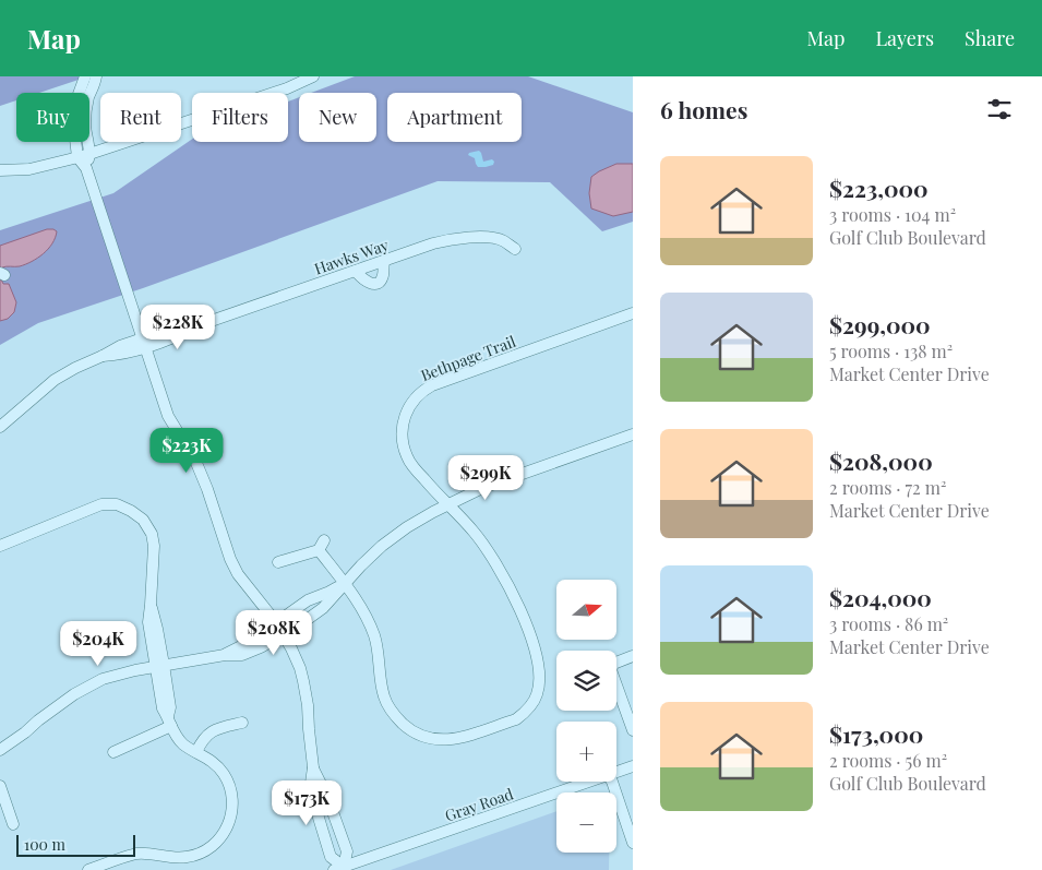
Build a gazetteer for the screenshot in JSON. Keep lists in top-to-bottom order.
{
  "streets": {
    "street": ["Hawks Way", "Bethpage Trail", "Gray Road"]
  },
  "scale_bar": "100 m",
  "north": "right",
  "page": {
    "header": "Map",
    "nav": ["Map", "Layers", "Share"],
    "heading": "6 homes",
    "chip": [
      "Buy",
      "Rent",
      "Filters",
      "New",
      "Apartment"
    ],
    "list": [
      {
        "name": "$223,000",
        "note": "3 rooms · 104 m² · Golf Club Boulevard"
      },
      {
        "name": "$299,000",
        "note": "5 rooms · 138 m² · Market Center Drive"
      },
      {
        "name": "$208,000",
        "note": "2 rooms · 72 m² · Market Center Drive"
      },
      {
        "name": "$204,000",
        "note": "3 rooms · 86 m² · Market Center Drive"
      },
      {
        "name": "$173,000",
        "note": "2 rooms · 56 m² · Golf Club Boulevard"
      }
    ],
    "price": [
      "$228K",
      "$223K",
      "$299K",
      "$208K",
      "$204K",
      "$173K"
    ],
    "map_buttons": ["+", "−"],
    "scale": "100 m"
  }
}
